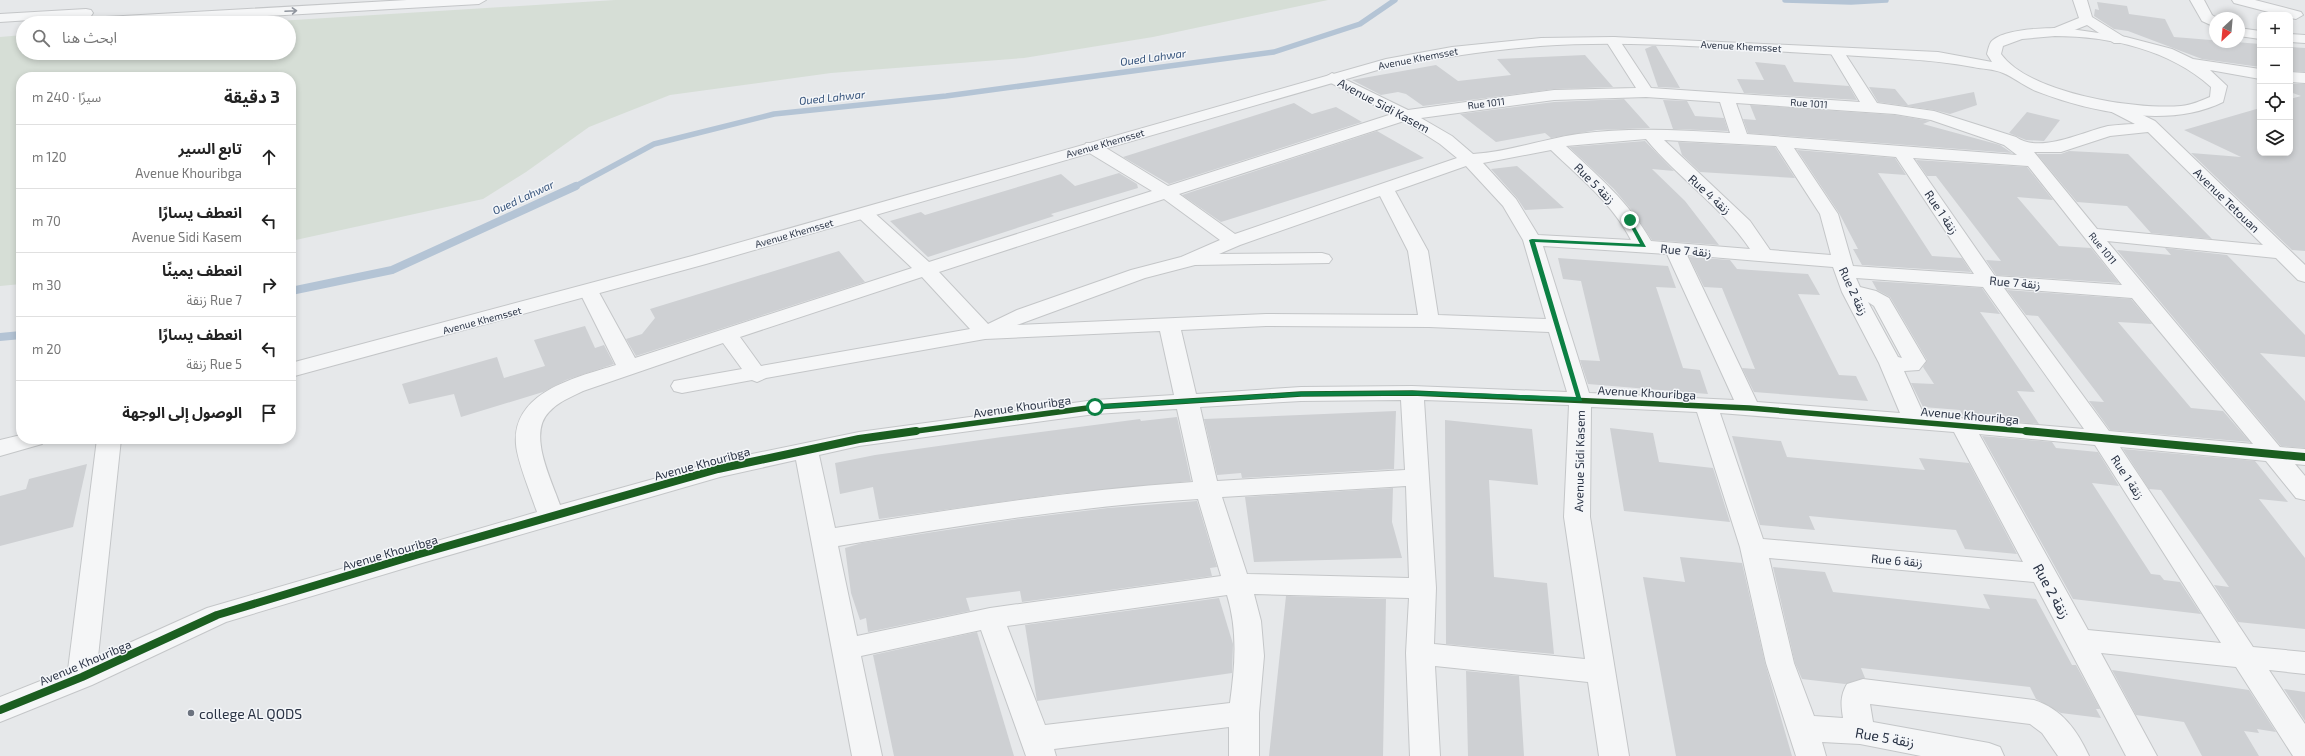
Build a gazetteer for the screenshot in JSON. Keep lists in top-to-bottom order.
{
  "streets": {
    "street": [
      "Avenue Khemsset",
      "Rue 1011",
      "Avenue Sidi Kasem",
      "Rue 5 زنقة",
      "Rue 4 زنقة",
      "Avenue Tetouan",
      "Rue 1 زنقة",
      "Rue 7 زنقة",
      "Rue 2 زنقة",
      "Avenue Khouribga",
      "Rue 6 زنقة"
    ]
  },
  "crossings": [
    ["Avenue Khemsset", "Avenue Sidi Kasem"],
    ["Avenue Khemsset", "Avenue Tetouan"],
    ["Rue 1011", "Avenue Sidi Kasem"],
    ["Rue 1011", "Rue 7 زنقة"],
    ["Rue 1011", "Avenue Khouribga"],
    ["Avenue Sidi Kasem", "Rue 7 زنقة"],
    ["Avenue Sidi Kasem", "Avenue Khouribga"],
    ["Rue 5 زنقة", "Rue 7 زنقة"],
    ["Rue 4 زنقة", "Rue 7 زنقة"],
    ["Rue 1 زنقة", "Rue 7 زنقة"],
    ["Rue 1 زنقة", "Avenue Khouribga"],
    ["Rue 7 زنقة", "Rue 2 زنقة"],
    ["Rue 2 زنقة", "Avenue Khouribga"],
    ["Rue 2 زنقة", "Rue 6 زنقة"]
  ],
  "water": ["Oued Lahwar"],
  "places": ["college AL QODS"],
  "north": "bottom left",
  "page": {
    "map_buttons": ["+", "−"],
    "search": "ابحث هنا",
    "heading": ["3 دقيقة", "سيرًا · 240 m"],
    "list": [
      ["تابع السير", "Avenue Khouribga", "120 m"],
      ["انعطف يسارًا", "Avenue Sidi Kasem", "70 m"],
      ["انعطف يمينًا", "Rue 7 زنقة", "30 m"],
      ["انعطف يسارًا", "Rue 5 زنقة", "20 m"],
      "الوصول إلى الوجهة"
    ]
  }
}
